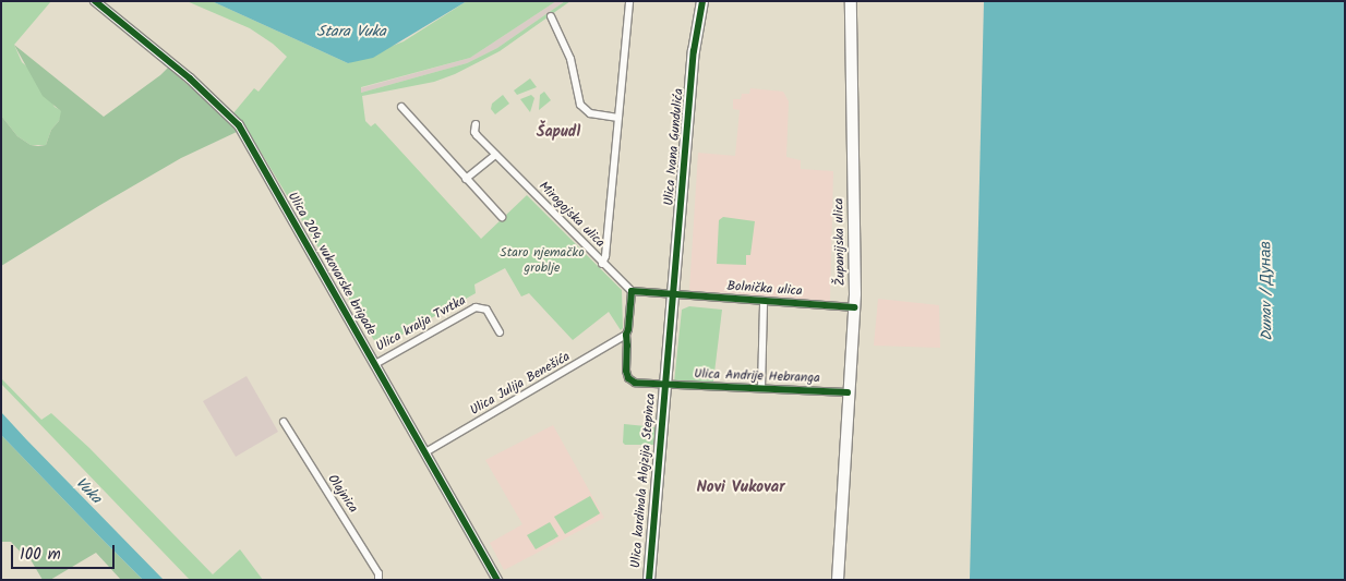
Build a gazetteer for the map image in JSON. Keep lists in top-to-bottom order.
{
  "streets": {
    "main road": ["Ulica Ivana Gundulića", "Županijska ulica", "Ulica kardinala Alojzija Stepinca"],
    "street": [
      "Mirogojska ulica",
      "Ulica 204. vukovarske brigade",
      "Bolnička ulica",
      "Ulica kralja Tvrtka",
      "Ulica Andrije Hebranga",
      "Ulica Julija Benešića",
      "Olajnica"
    ]
  },
  "crossings": [
    ["Ulica Ivana Gundulića", "Bolnička ulica"],
    ["Ulica Ivana Gundulića", "Ulica Andrije Hebranga"],
    ["Ulica Ivana Gundulića", "Ulica kardinala Alojzija Stepinca"],
    ["Mirogojska ulica", "Bolnička ulica"],
    ["Županijska ulica", "Bolnička ulica"],
    ["Županijska ulica", "Ulica Andrije Hebranga"],
    ["Ulica 204. vukovarske brigade", "Ulica kralja Tvrtka"],
    ["Ulica 204. vukovarske brigade", "Ulica Julija Benešića"],
    ["Bolnička ulica", "Ulica Andrije Hebranga"],
    ["Ulica Andrije Hebranga", "Ulica Julija Benešića"],
    ["Ulica Andrije Hebranga", "Ulica kardinala Alojzija Stepinca"]
  ],
  "districts": ["Šapudl", "Novi Vukovar"],
  "water": ["Stara Vuka", "Dunav / Дунав", "Vuka"],
  "parks": ["Staro njemačko groblje"],
  "scale_bar": "100 m"
}
